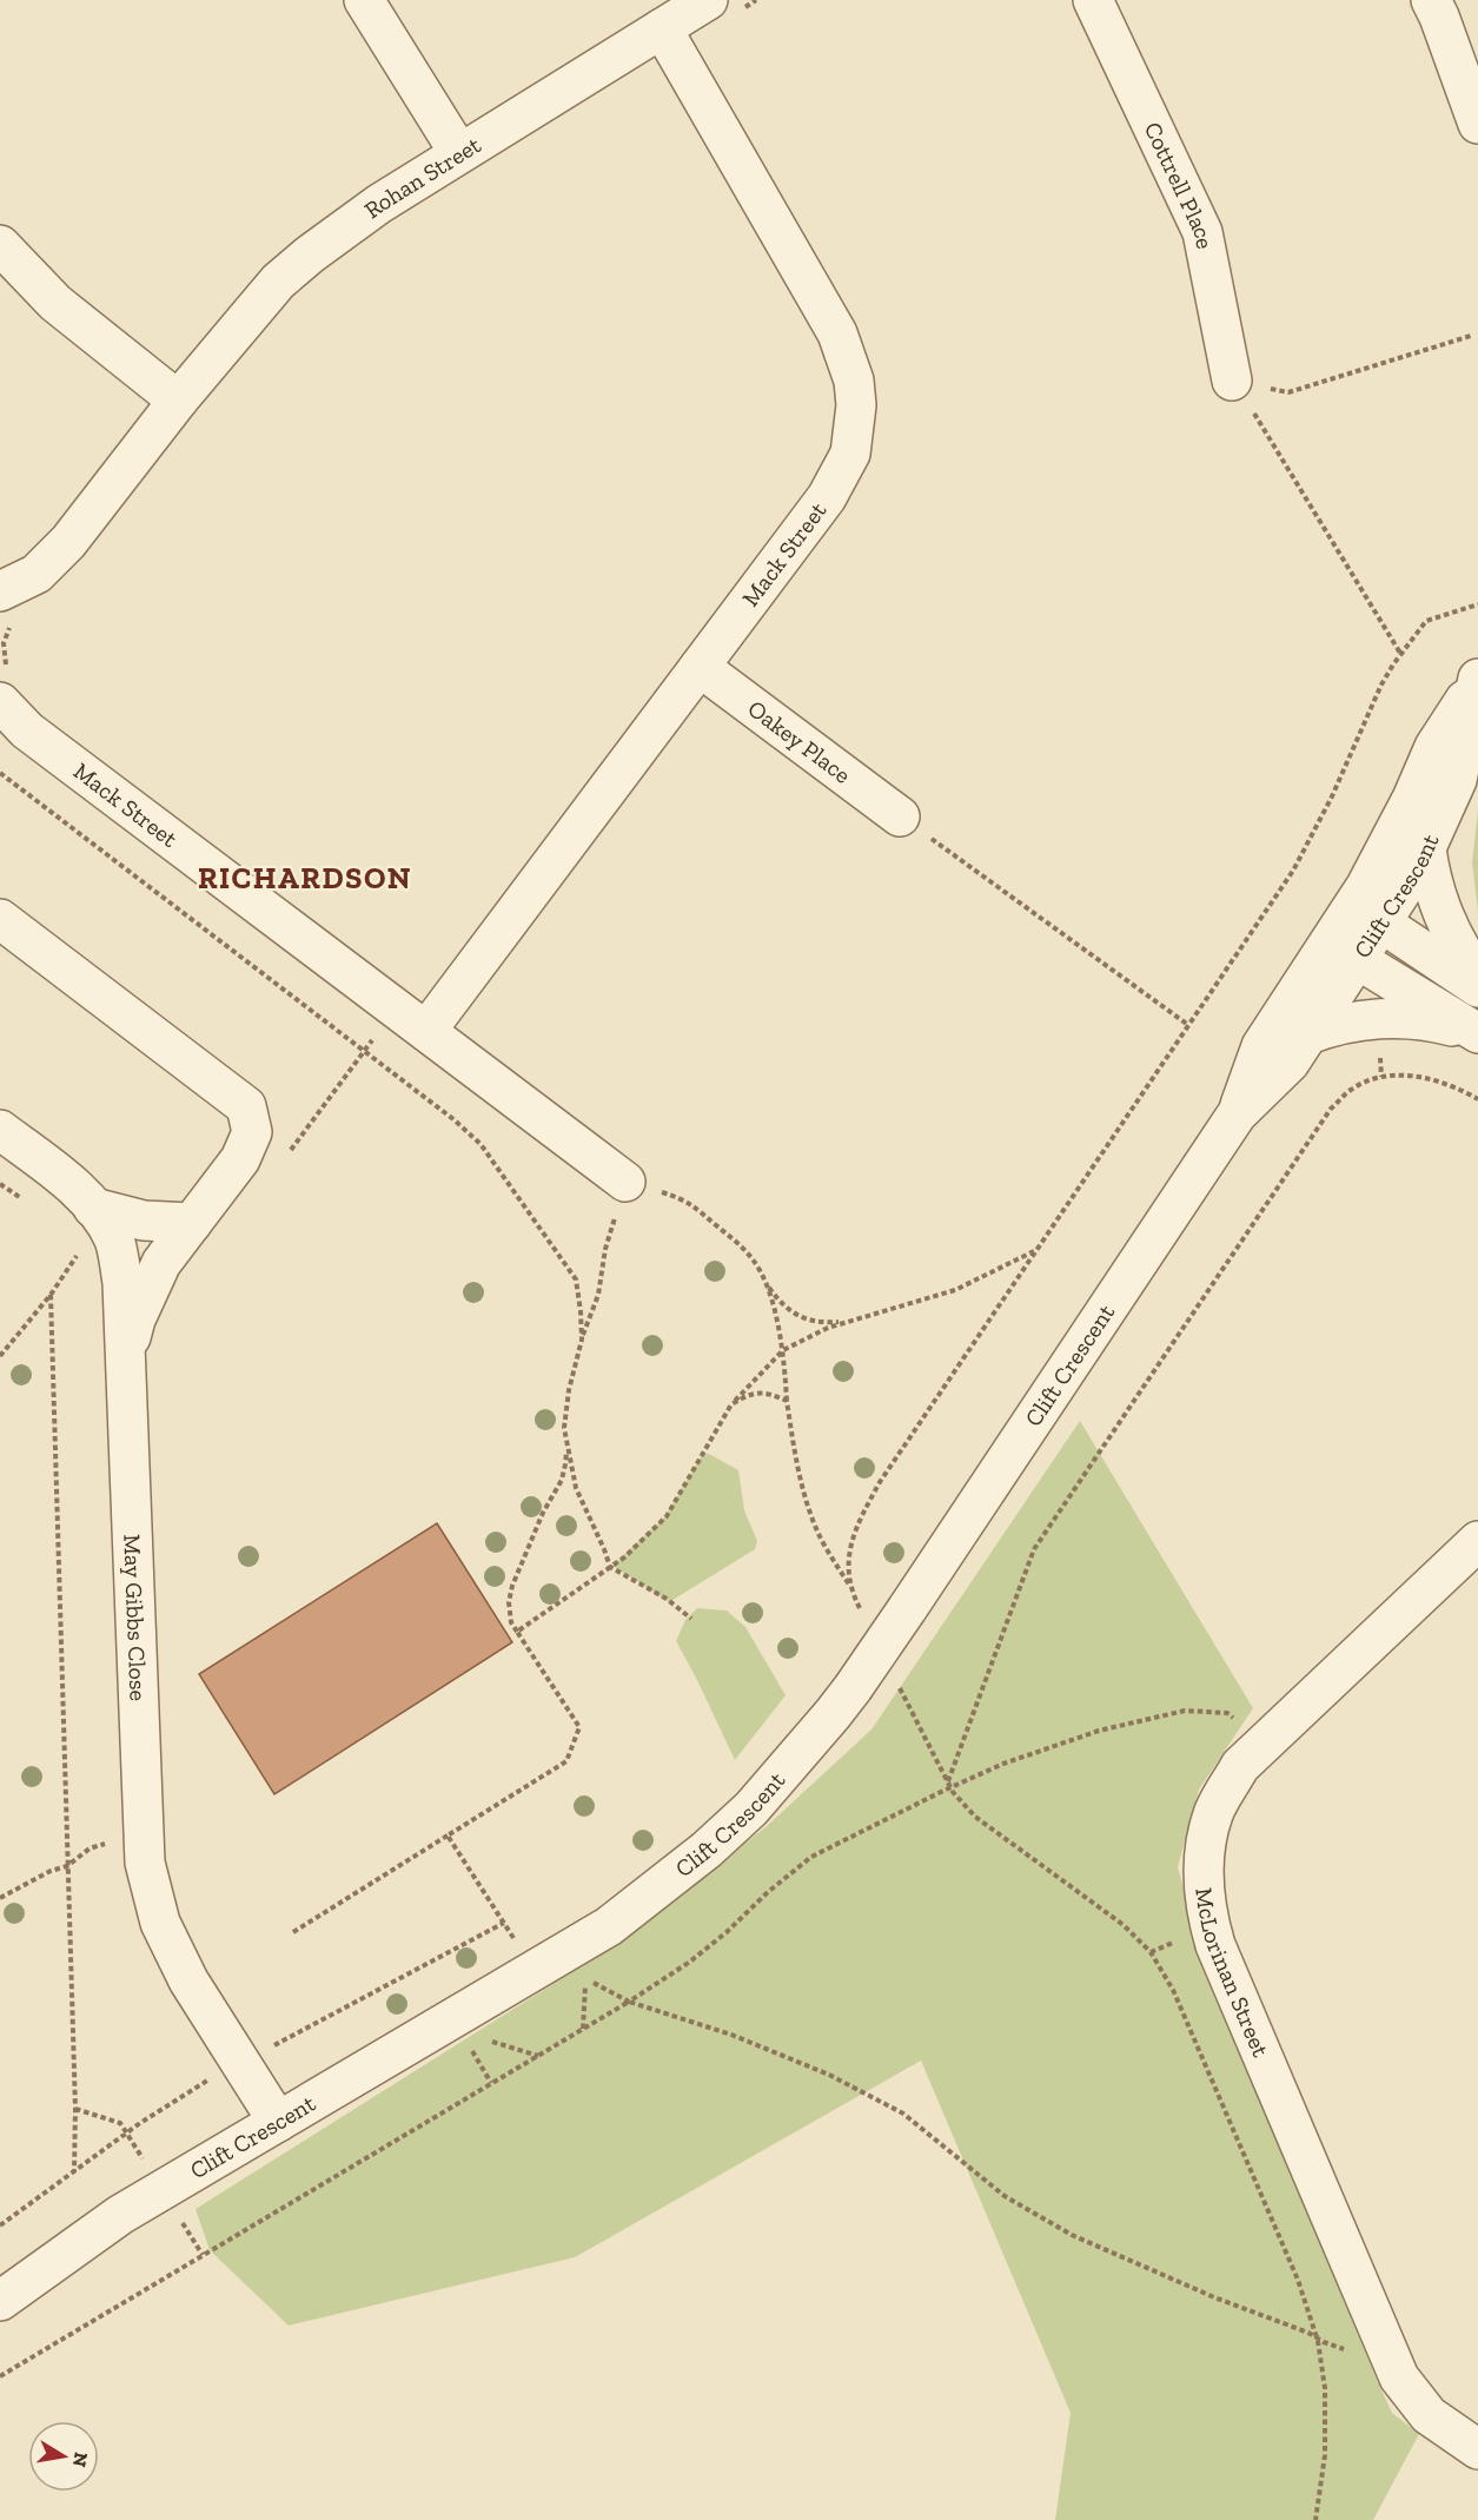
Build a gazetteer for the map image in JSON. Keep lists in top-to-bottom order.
{
  "streets": {
    "street": [
      "Rohan Street",
      "Cottrell Place",
      "Mack Street",
      "Oakey Place",
      "Clift Crescent",
      "May Gibbs Close",
      "McLorinan Street"
    ]
  },
  "crossings": [
    ["Rohan Street", "Mack Street"],
    ["Mack Street", "Oakey Place"],
    ["Clift Crescent", "May Gibbs Close"]
  ],
  "districts": ["RICHARDSON"],
  "north": "right"
}
